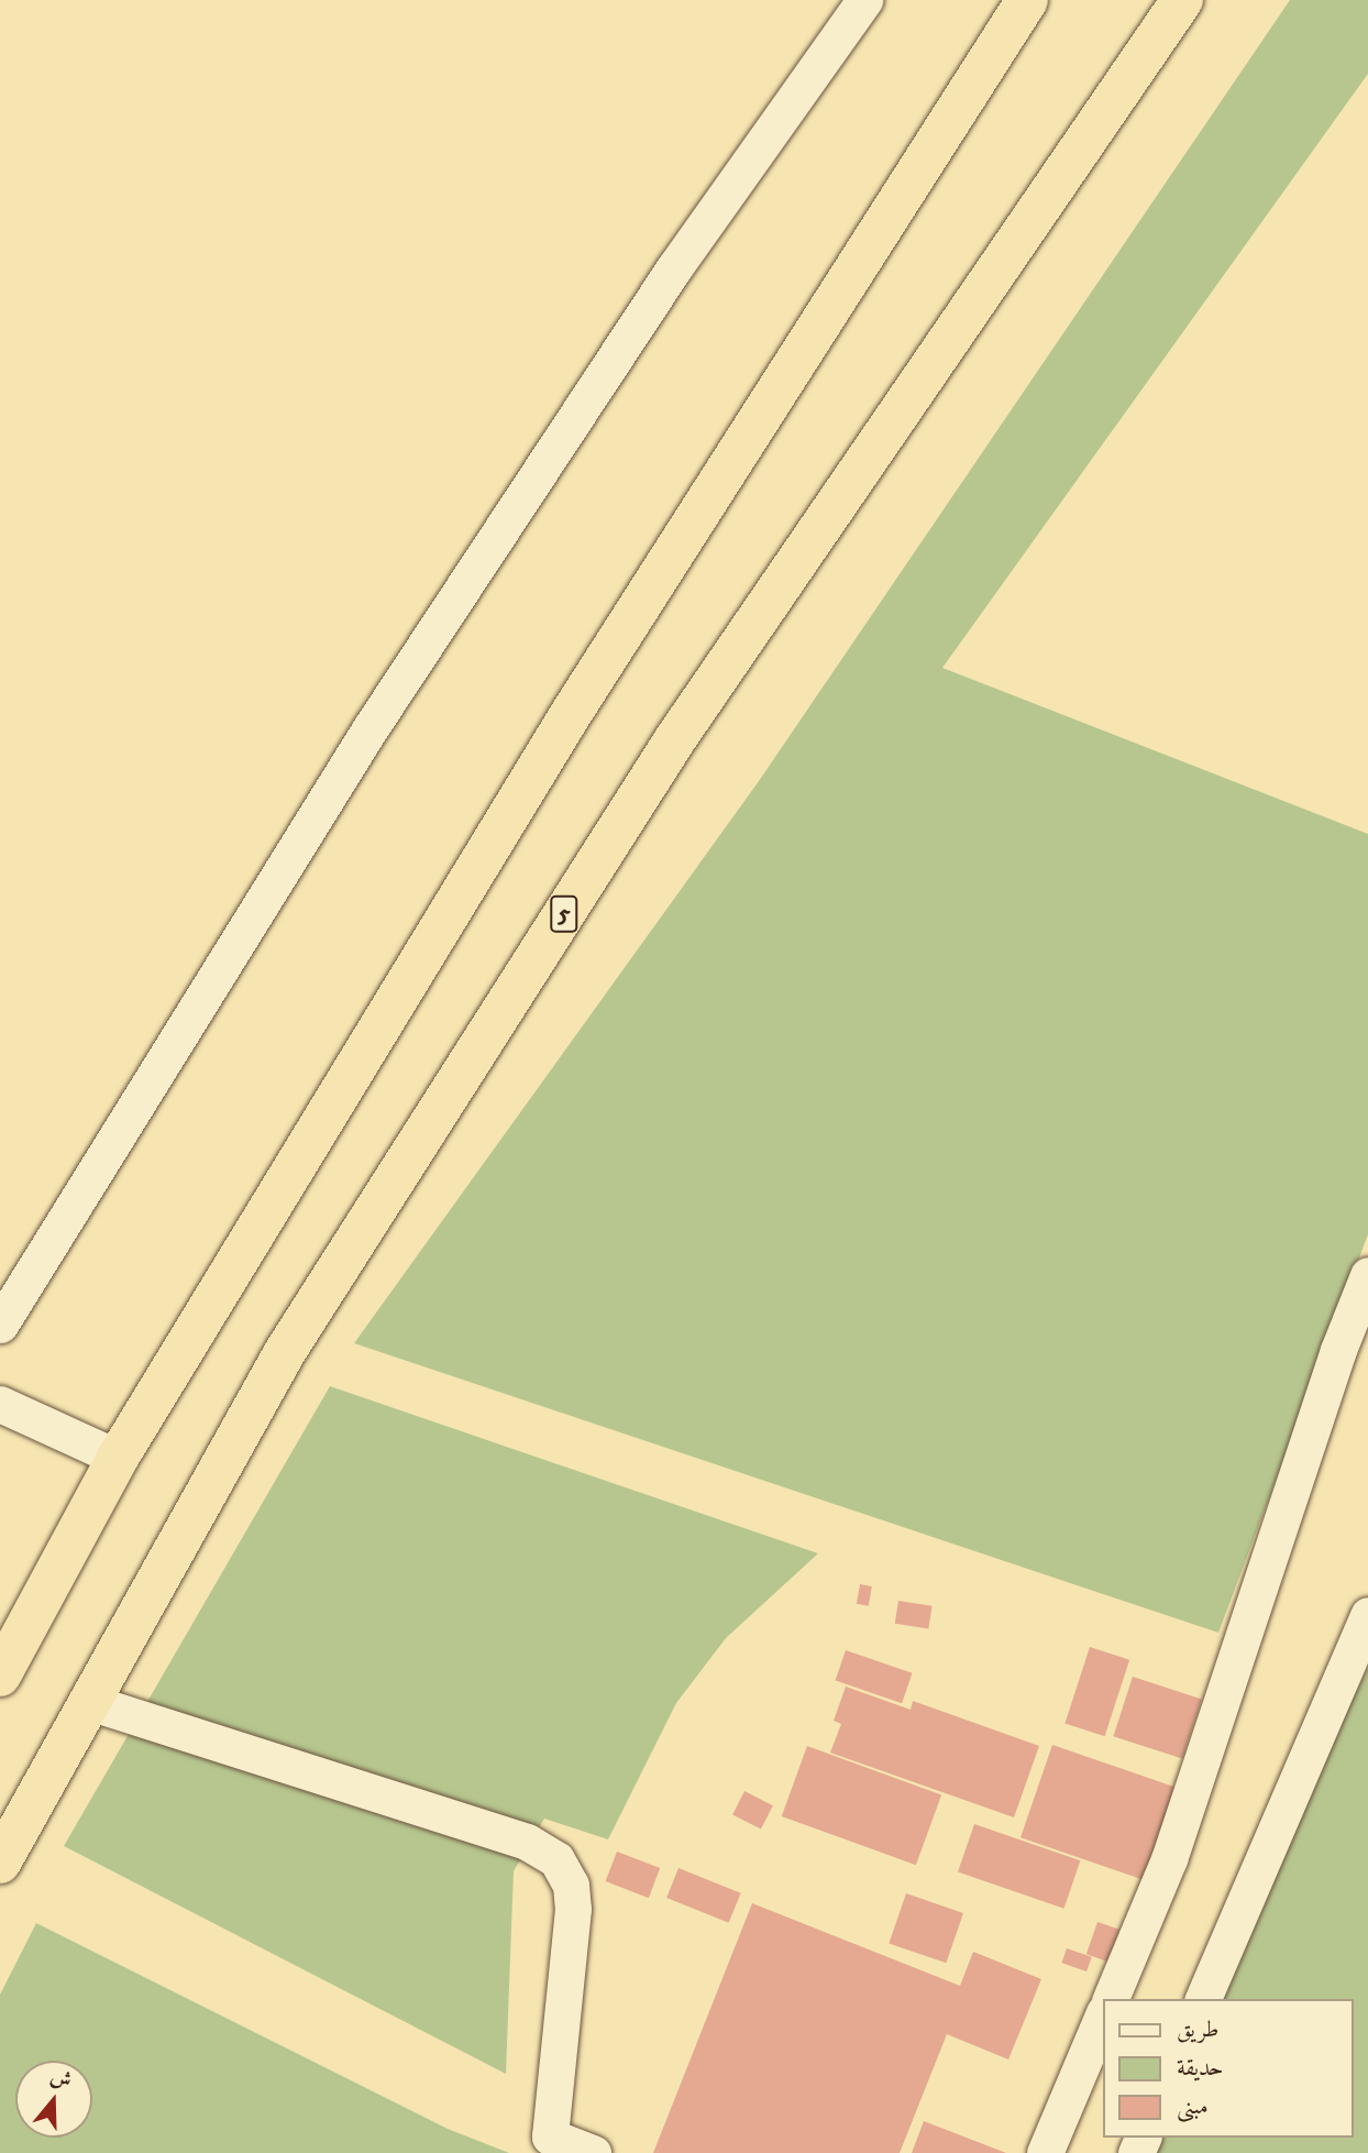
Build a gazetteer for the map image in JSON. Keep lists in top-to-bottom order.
{
  "streets": {
    "highway": ["5"]
  },
  "legend": ["طريق", "حديقة", "مبنى"],
  "north": "top"
}
